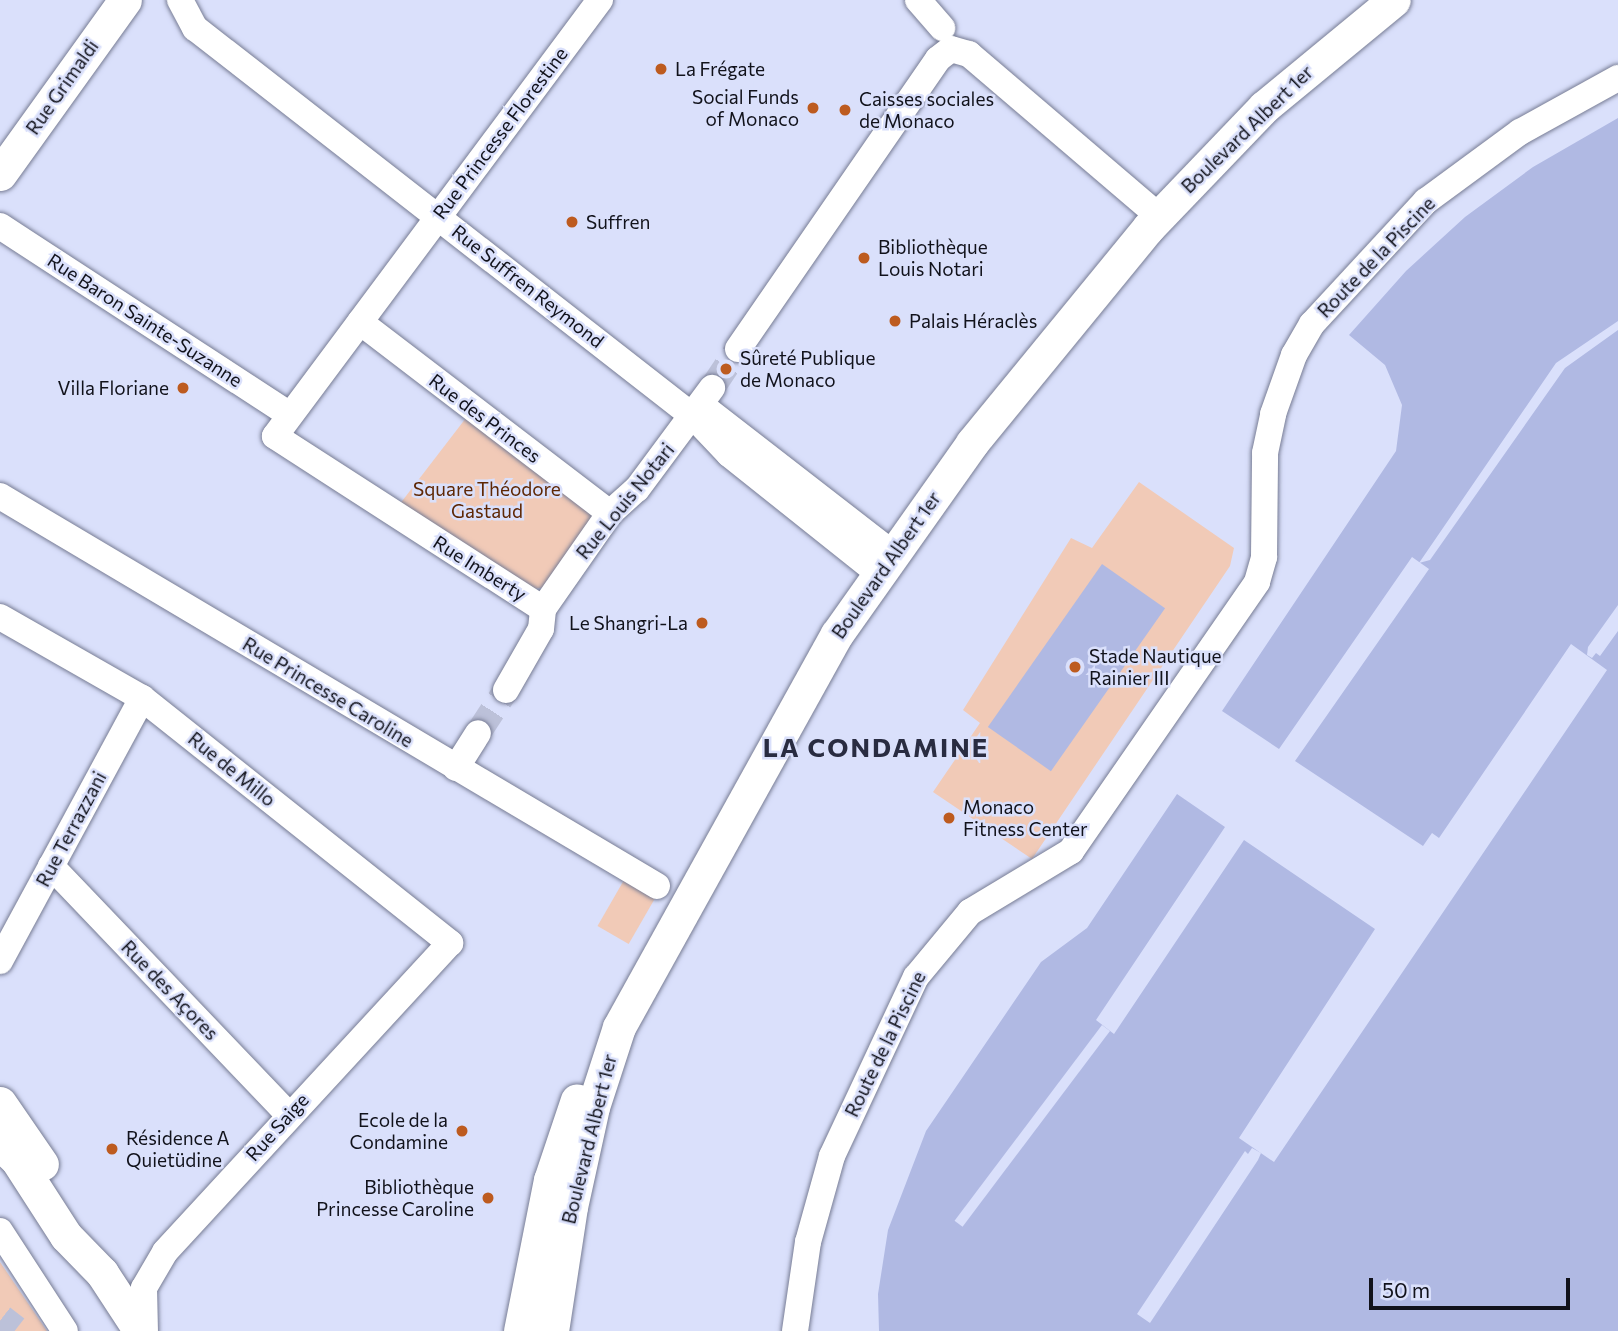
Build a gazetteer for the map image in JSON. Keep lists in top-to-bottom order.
{
  "streets": {
    "main road": ["Rue Grimaldi", "Boulevard Albert 1er"],
    "street": [
      "Rue Princesse Florestine",
      "Route de la Piscine",
      "Rue Suffren Reymond",
      "Rue Baron Sainte-Suzanne",
      "Rue des Princes",
      "Rue Louis Notari",
      "Rue Imberty",
      "Rue Princesse Caroline",
      "Rue de Millo",
      "Rue Terrazzani",
      "Rue des Açores",
      "Rue Saige"
    ]
  },
  "crossings": [
    ["Boulevard Albert 1er", "Rue Suffren Reymond"],
    ["Rue Princesse Florestine", "Rue Suffren Reymond"],
    ["Rue Princesse Florestine", "Rue Baron Sainte-Suzanne"],
    ["Rue Princesse Florestine", "Rue des Princes"],
    ["Rue Princesse Florestine", "Rue Imberty"],
    ["Rue Suffren Reymond", "Rue Louis Notari"],
    ["Rue Baron Sainte-Suzanne", "Rue Imberty"],
    ["Rue des Princes", "Rue Louis Notari"],
    ["Rue Louis Notari", "Rue Imberty"],
    ["Rue de Millo", "Rue Terrazzani"],
    ["Rue de Millo", "Rue Saige"],
    ["Rue Terrazzani", "Rue des Açores"],
    ["Rue des Açores", "Rue Saige"]
  ],
  "districts": ["LA CONDAMINE"],
  "parks": ["Square Théodore Gastaud"],
  "places": [
    "La Frégate",
    "Social Funds of Monaco",
    "Caisses sociales de Monaco",
    "Suffren",
    "Bibliothèque Louis Notari",
    "Palais Héraclès",
    "Sûreté Publique de Monaco",
    "Villa Floriane",
    "Le Shangri-La",
    "Stade Nautique Rainier III",
    "Monaco Fitness Center",
    "Ecole de la Condamine",
    "Résidence A Quietüdine",
    "Bibliothèque Princesse Caroline"
  ],
  "scale_bar": "50 m"
}
